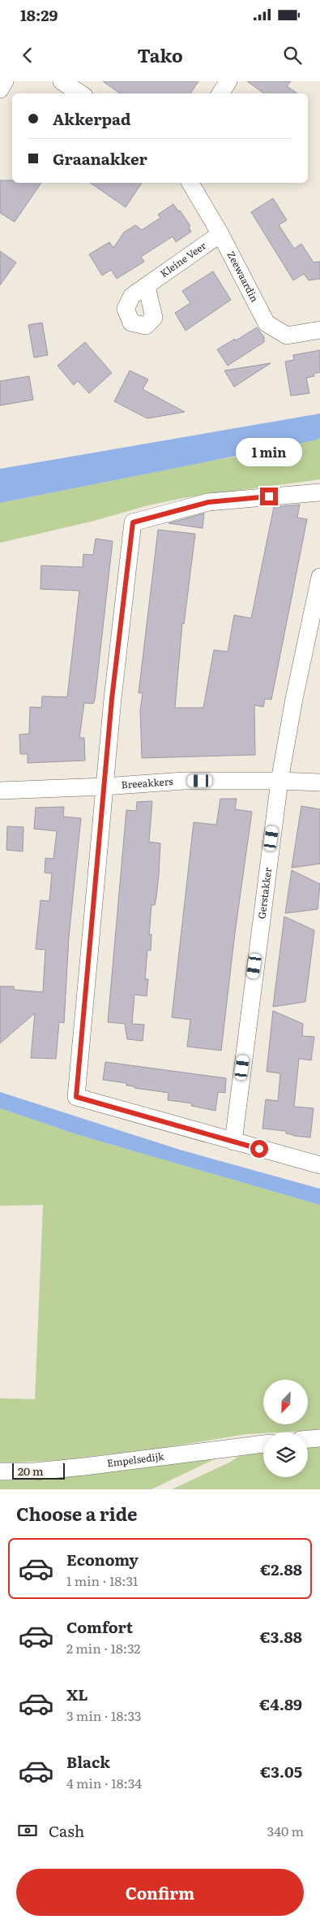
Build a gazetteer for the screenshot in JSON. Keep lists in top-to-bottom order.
{
  "streets": {
    "street": [
      "Kleine Veer",
      "Zeewaardin",
      "Breeakkers",
      "Gerstakker",
      "Empelsedijk"
    ]
  },
  "crossings": [
    ["Kleine Veer", "Zeewaardin"],
    ["Breeakkers", "Gerstakker"]
  ],
  "scale_bar": "20 m",
  "north": "bottom left",
  "page": {
    "status": "18:29",
    "header": "Tako",
    "banner": ["Akkerpad", "Graanakker"],
    "bubble": "1 min",
    "scale": "20 m",
    "heading": "Choose a ride",
    "list": [
      {
        "name": "Economy",
        "note": "1 min · 18:31",
        "value": "€2.88"
      },
      {
        "name": "Comfort",
        "note": "2 min · 18:32",
        "value": "€3.88"
      },
      {
        "name": "XL",
        "note": "3 min · 18:33",
        "value": "€4.89"
      },
      {
        "name": "Black",
        "note": "4 min · 18:34",
        "value": "€3.05"
      }
    ],
    "pay": ["Cash", "340 m"],
    "buttons": "Confirm"
  }
}
